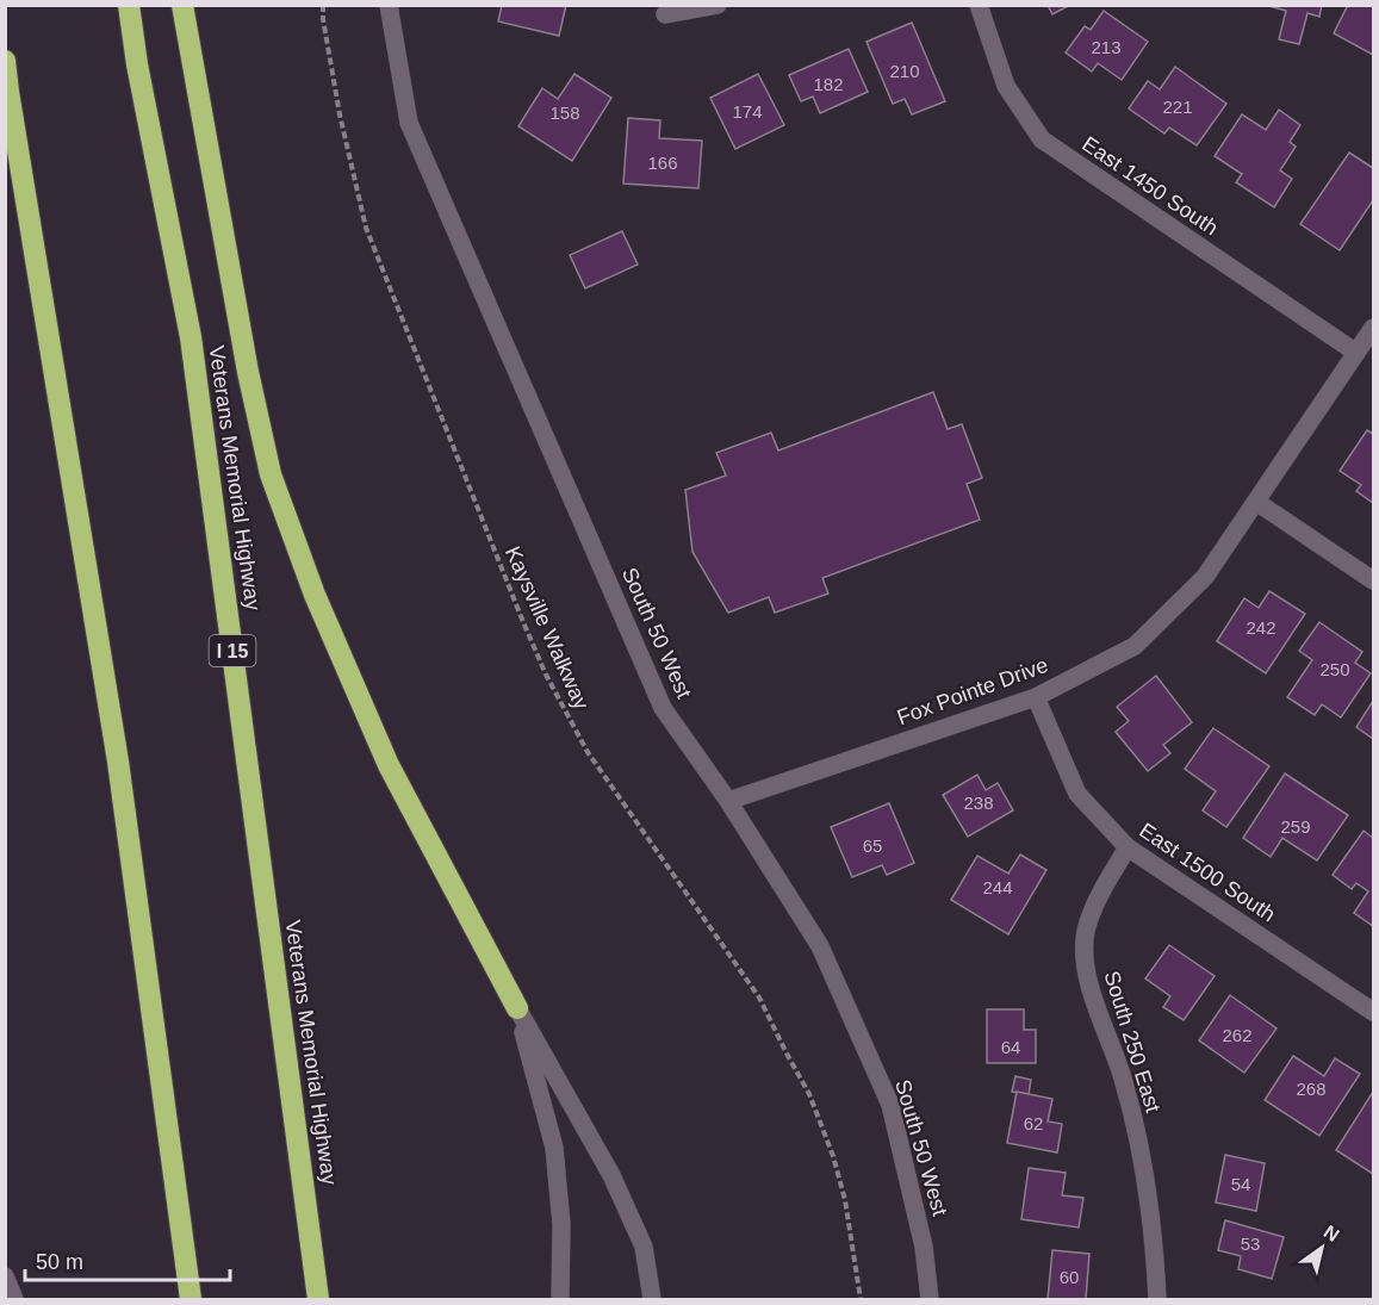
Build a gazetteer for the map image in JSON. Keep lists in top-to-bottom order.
{
  "streets": {
    "highway": ["Veterans Memorial Highway", "I 15"],
    "street": [
      "East 1450 South",
      "South 50 West",
      "Fox Pointe Drive",
      "East 1500 South",
      "South 250 East"
    ],
    "path": ["Kaysville Walkway"]
  },
  "crossings": [
    ["East 1450 South", "Fox Pointe Drive"],
    ["South 50 West", "Fox Pointe Drive"],
    ["Fox Pointe Drive", "East 1500 South"],
    ["East 1500 South", "South 250 East"]
  ],
  "house_numbers": [
    "213",
    "210",
    "182",
    "221",
    "174",
    "158",
    "166",
    "242",
    "250",
    "238",
    "259",
    "65",
    "244",
    "262",
    "64",
    "268",
    "62",
    "54",
    "53",
    "60"
  ],
  "scale_bar": "50 m",
  "north": "top right"
}
